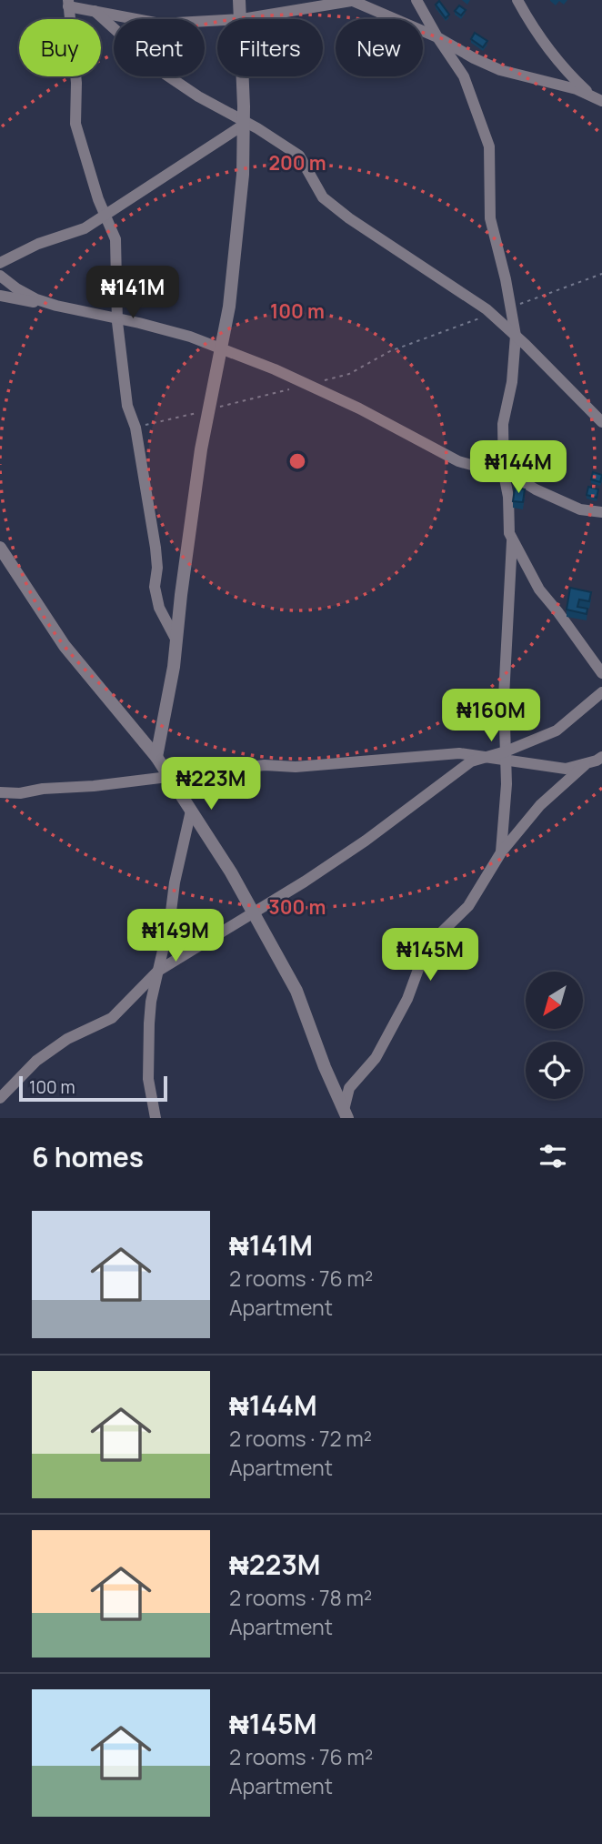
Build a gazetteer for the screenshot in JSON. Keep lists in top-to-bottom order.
{
  "scale_bar": "100 m",
  "north": "bottom left",
  "page": {
    "chip": [
      "Buy",
      "Rent",
      "Filters",
      "New"
    ],
    "price": [
      "₦141M",
      "₦144M",
      "₦160M",
      "₦223M",
      "₦149M",
      "₦145M"
    ],
    "scale": "100 m",
    "heading": "6 homes",
    "list": [
      {
        "name": "₦141M",
        "note": "2 rooms · 76 m² · Apartment"
      },
      {
        "name": "₦144M",
        "note": "2 rooms · 72 m² · Apartment"
      },
      {
        "name": "₦223M",
        "note": "2 rooms · 78 m² · Apartment"
      },
      {
        "name": "₦145M",
        "note": "2 rooms · 76 m² · Apartment"
      }
    ]
  },
  "rings": ["200 m", "100 m", "300 m"]
}
